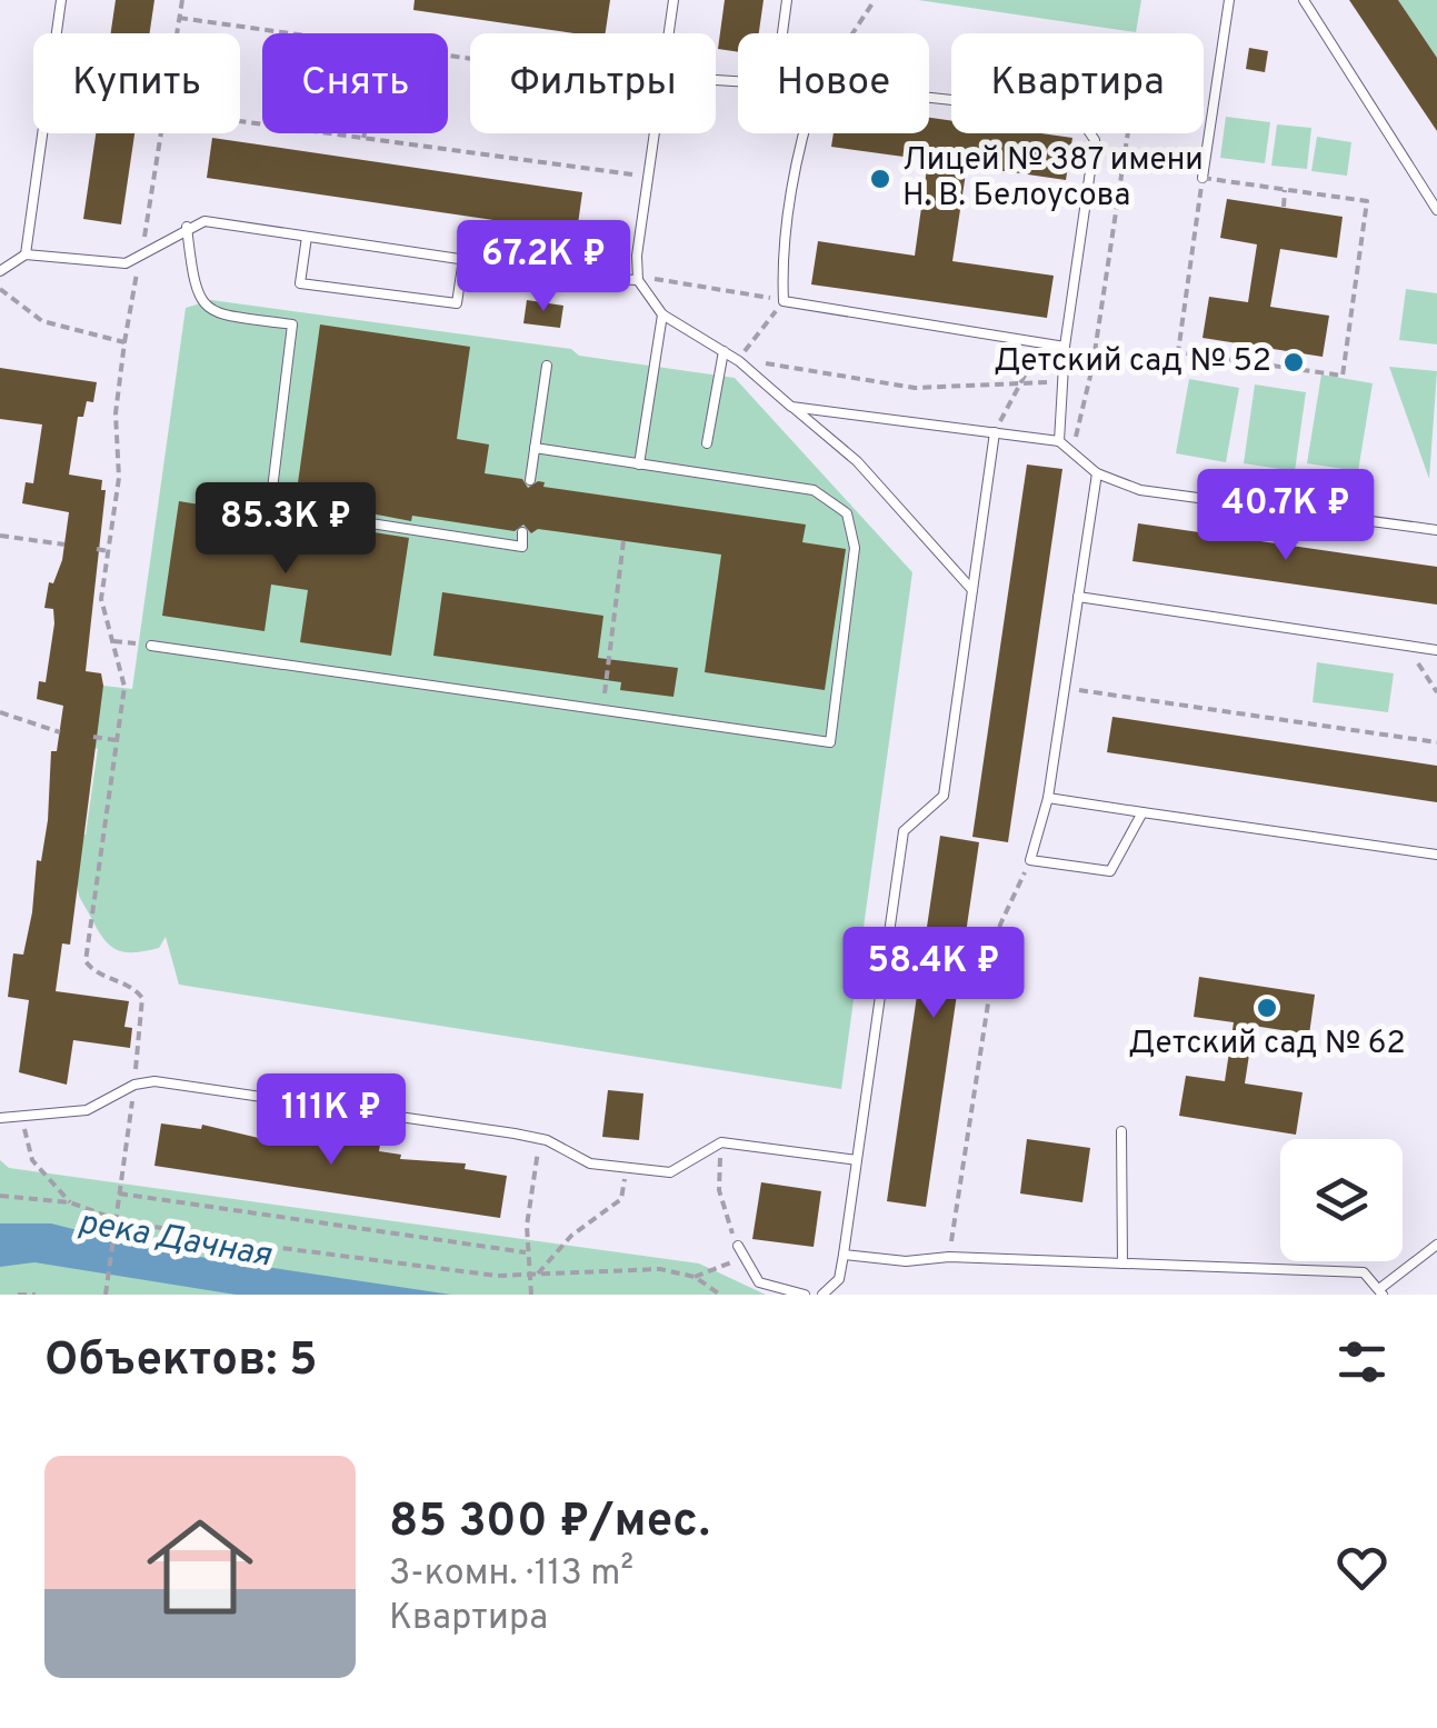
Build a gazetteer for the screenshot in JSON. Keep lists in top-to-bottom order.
{
  "water": ["река Дачная"],
  "places": ["Лицей № 387 имени Н. В. Белоусова", "Детский сад № 52", "Детский сад № 62"],
  "page": {
    "chip": [
      "Купить",
      "Снять",
      "Фильтры",
      "Новое",
      "Квартира"
    ],
    "price": [
      "67.2K ₽",
      "40.7K ₽",
      "85.3K ₽",
      "58.4K ₽",
      "111K ₽"
    ],
    "heading": "Объектов: 5",
    "list": [
      {
        "name": "85 300 ₽/мес.",
        "note": "3-комн. · 113 m² · Квартира"
      }
    ]
  }
}
